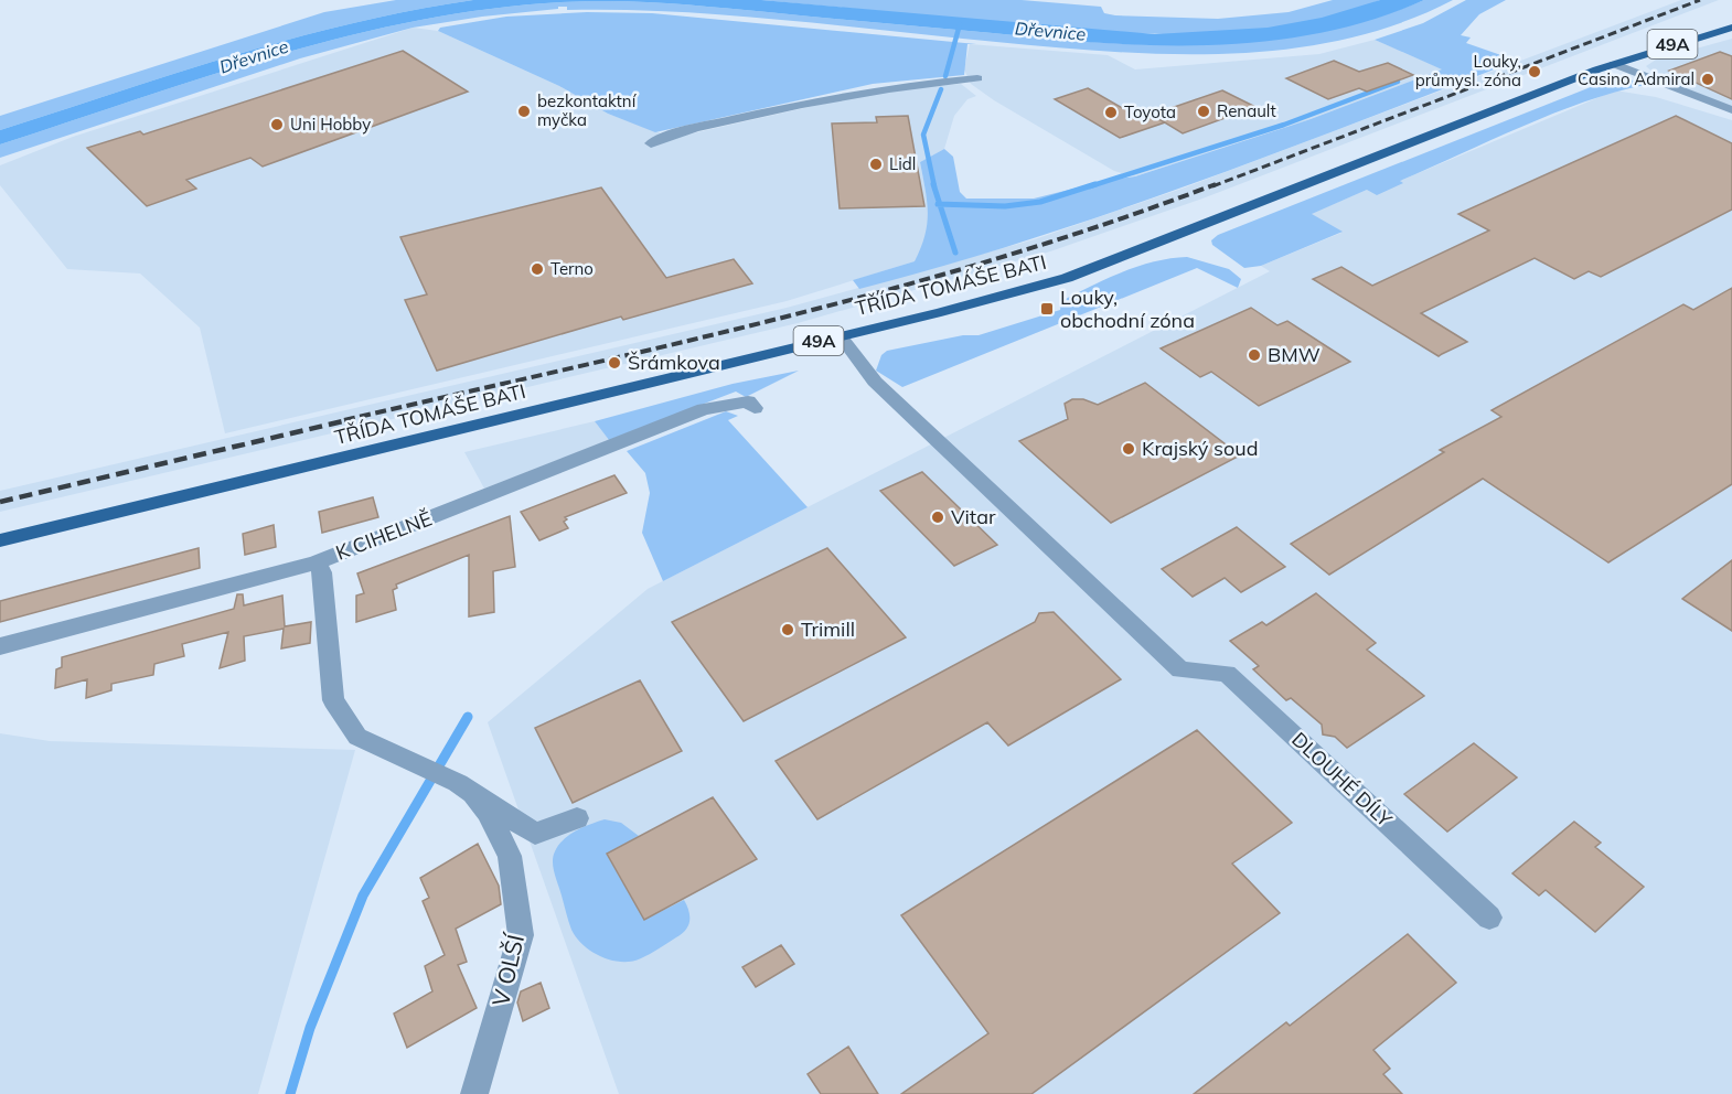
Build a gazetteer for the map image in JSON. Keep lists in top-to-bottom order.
{
  "streets": {
    "main road": ["49A", "TŘÍDA TOMÁŠE BATI"],
    "street": ["K CIHELNĚ", "DLOUHÉ DÍLY", "V OLŠÍ"]
  },
  "crossings": [
    ["TŘÍDA TOMÁŠE BATI", "DLOUHÉ DÍLY"],
    ["K CIHELNĚ", "V OLŠÍ"]
  ],
  "water": ["Dřevnice"],
  "places": {
    "other": [
      "Louky, průmysl. zóna",
      "Casino Admiral",
      "bezkontaktní myčka",
      "Renault",
      "Toyota",
      "Uni Hobby",
      "Lidl",
      "Terno",
      "BMW",
      "Šrámkova",
      "Krajský soud",
      "Vitar",
      "Trimill"
    ],
    "transit": ["Louky, obchodní zóna"]
  }
}
